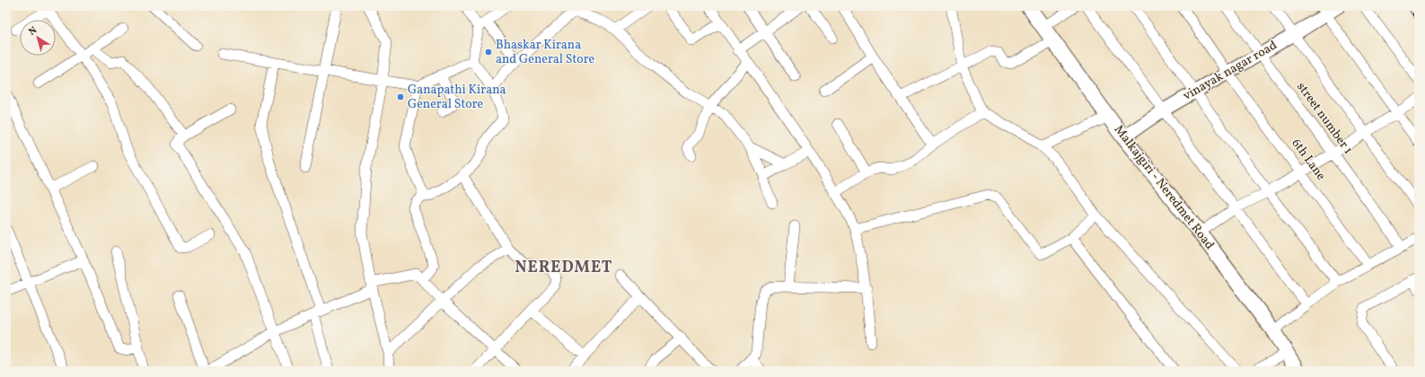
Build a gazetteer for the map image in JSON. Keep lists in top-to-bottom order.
{
  "streets": {
    "main road": ["Malkajgiri - Neredmet Road"],
    "street": ["vinayak nagar road", "street number 1", "6th Lane"]
  },
  "crossings": [
    ["vinayak nagar road", "street number 1"],
    ["vinayak nagar road", "6th Lane"],
    ["vinayak nagar road", "Malkajgiri - Neredmet Road"]
  ],
  "districts": ["NEREDMET"],
  "places": ["Bhaskar Kirana and General Store", "Ganapathi Kirana General Store"],
  "north": "top left"
}
